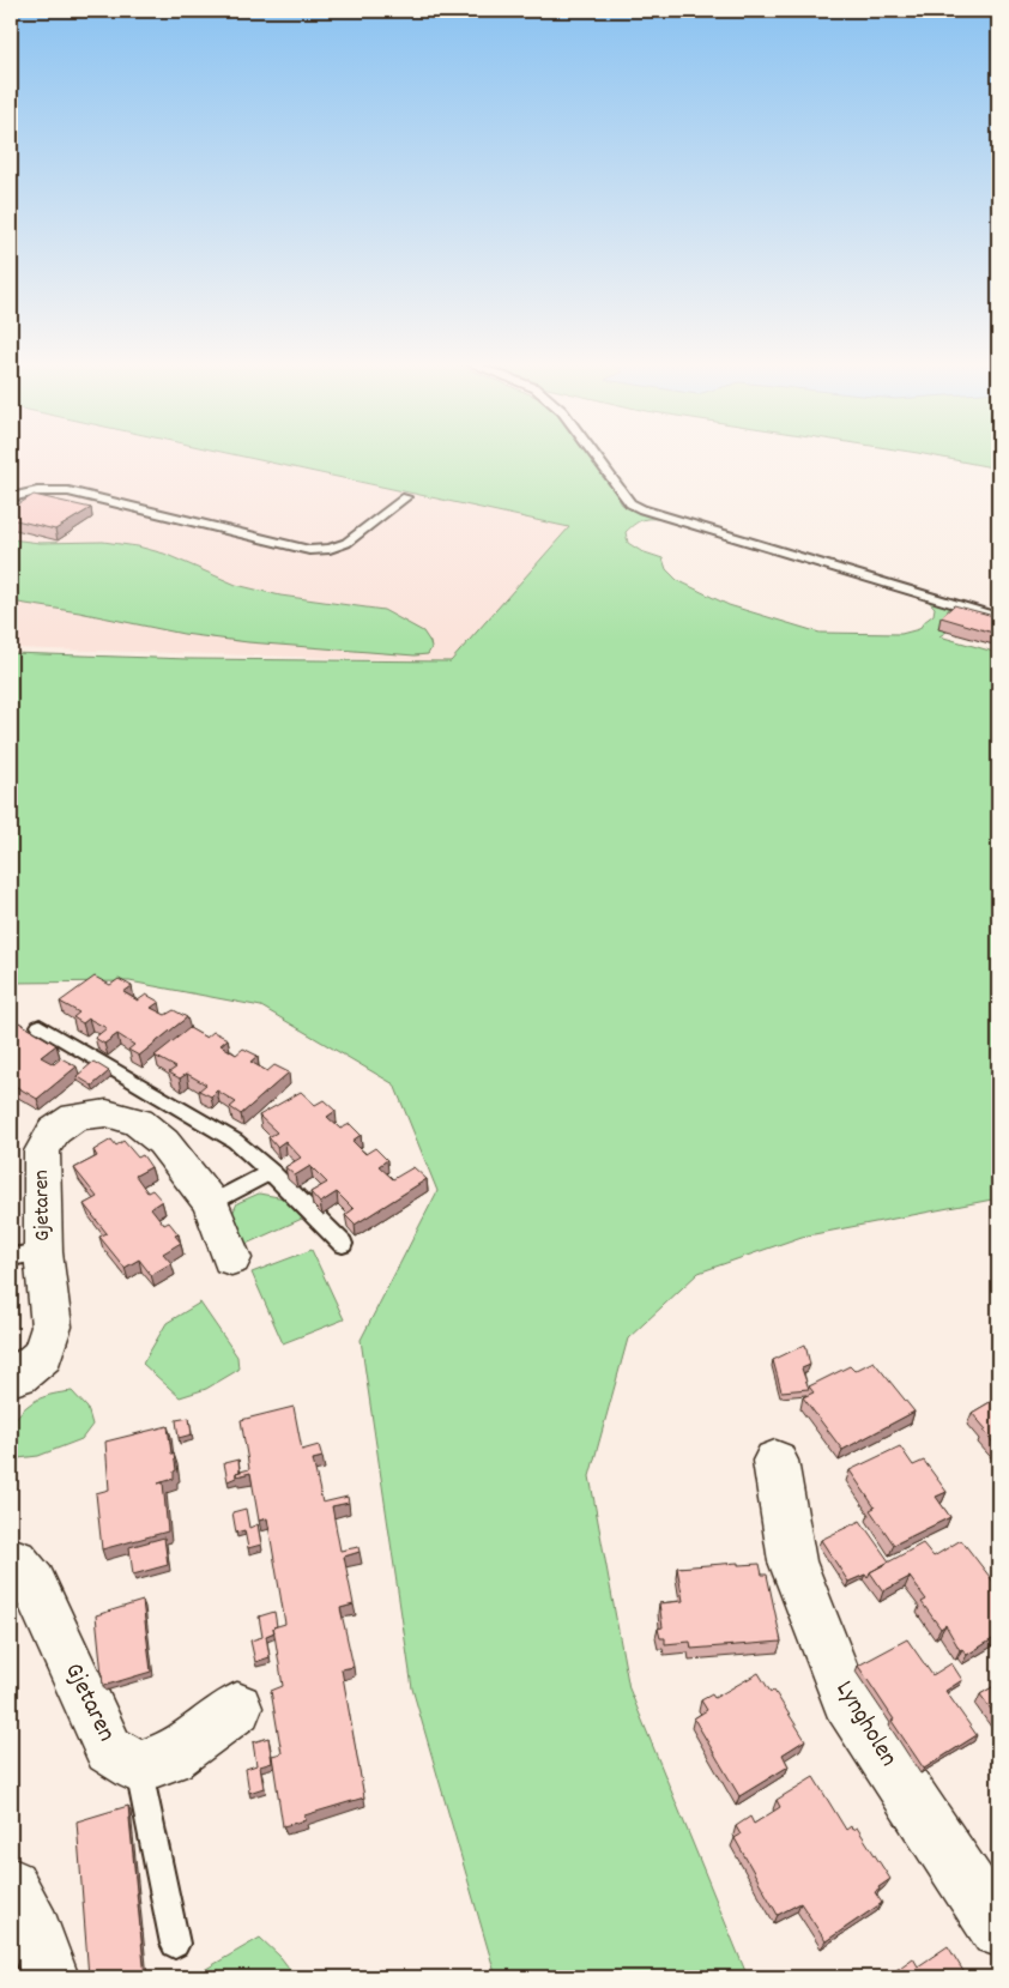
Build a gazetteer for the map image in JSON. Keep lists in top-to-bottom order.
{
  "streets": {
    "street": ["Gjetaren", "Lyngholen"]
  }
}
